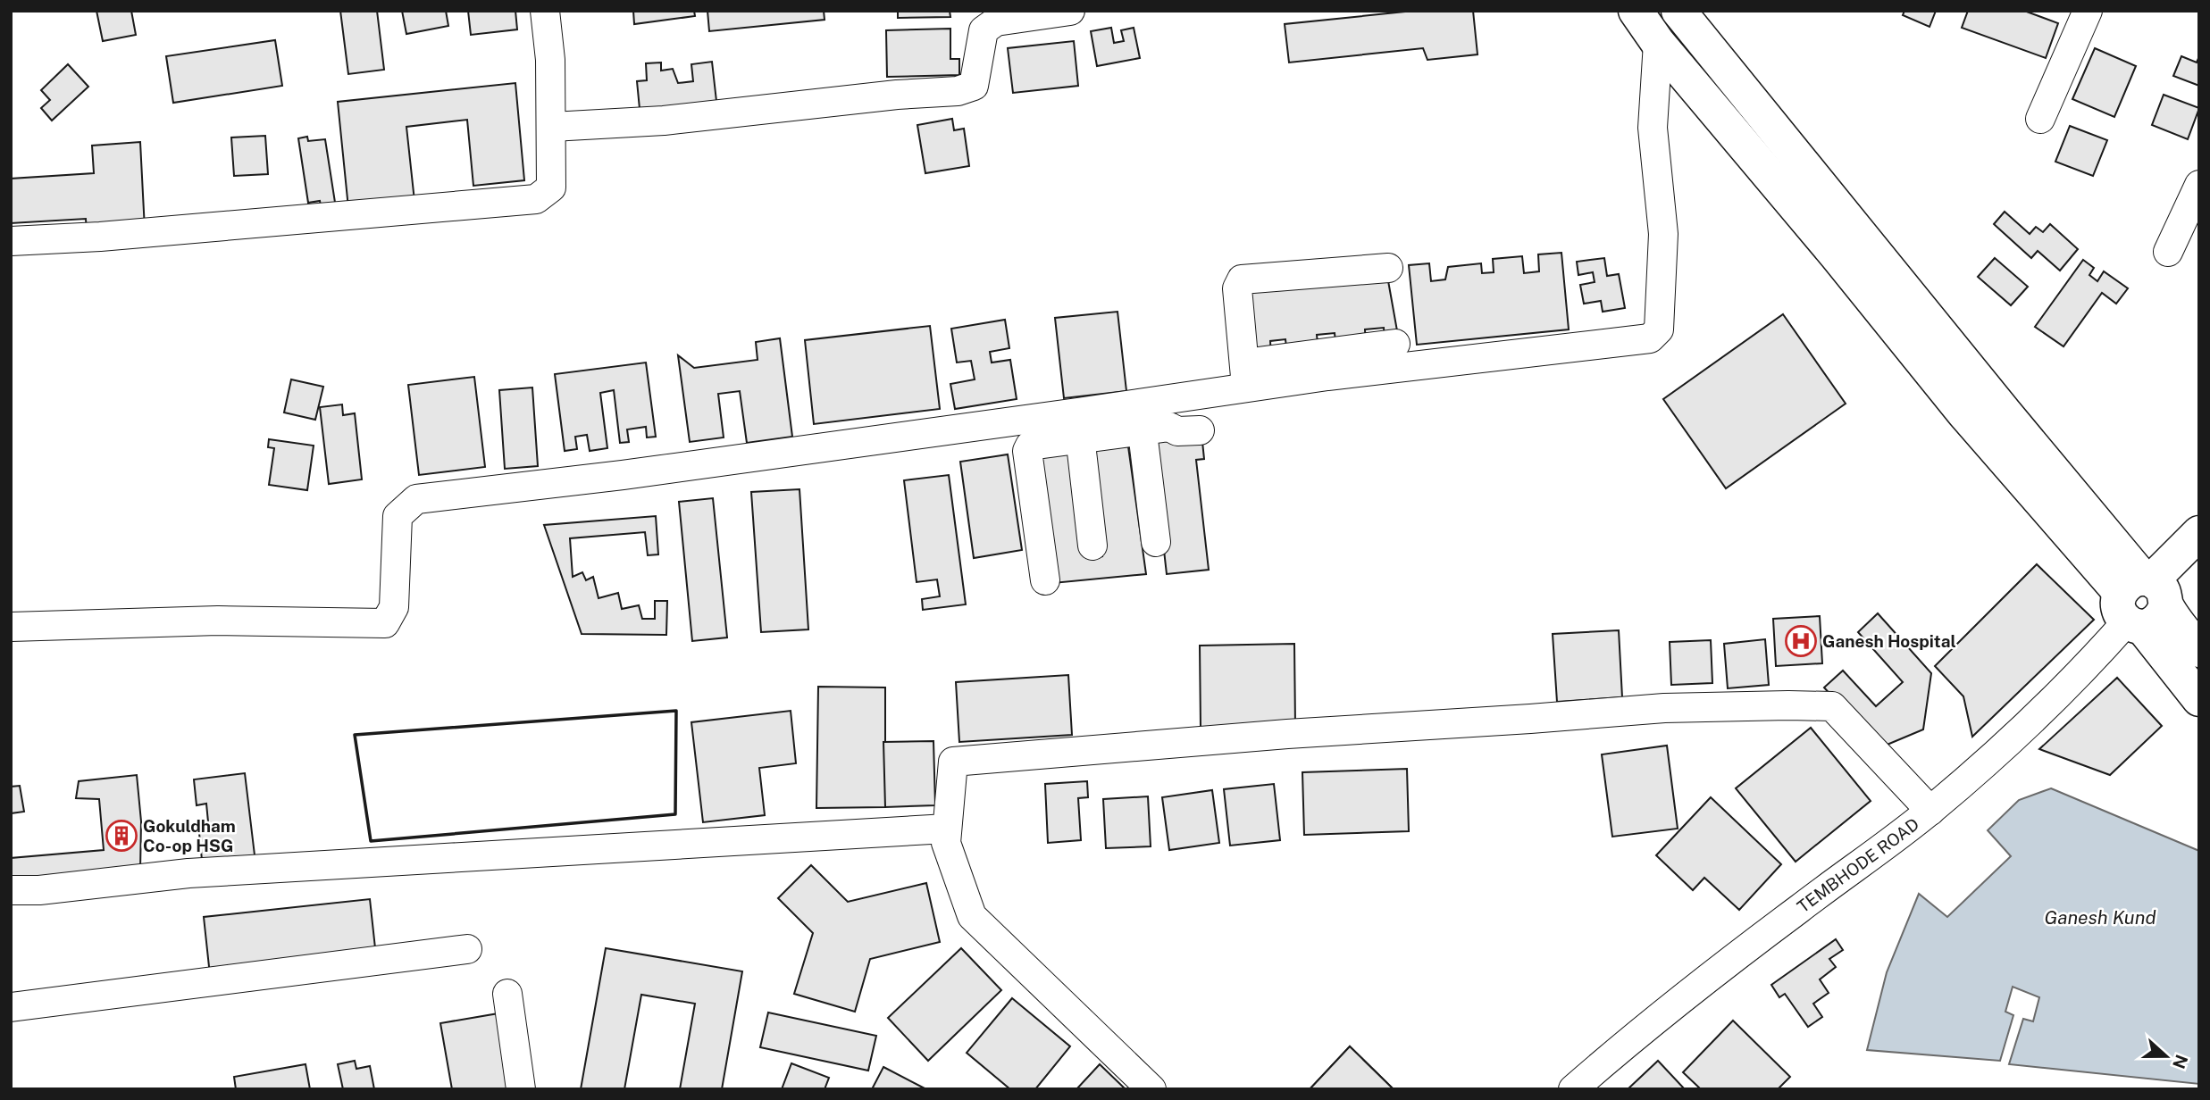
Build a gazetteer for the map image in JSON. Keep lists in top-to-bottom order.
{
  "streets": {
    "street": ["TEMBHODE ROAD"]
  },
  "water": ["Ganesh Kund"],
  "places": {
    "hospital": ["Ganesh Hospital"],
    "building": ["Gokuldham Co-op HSG"]
  },
  "north": "right"
}
